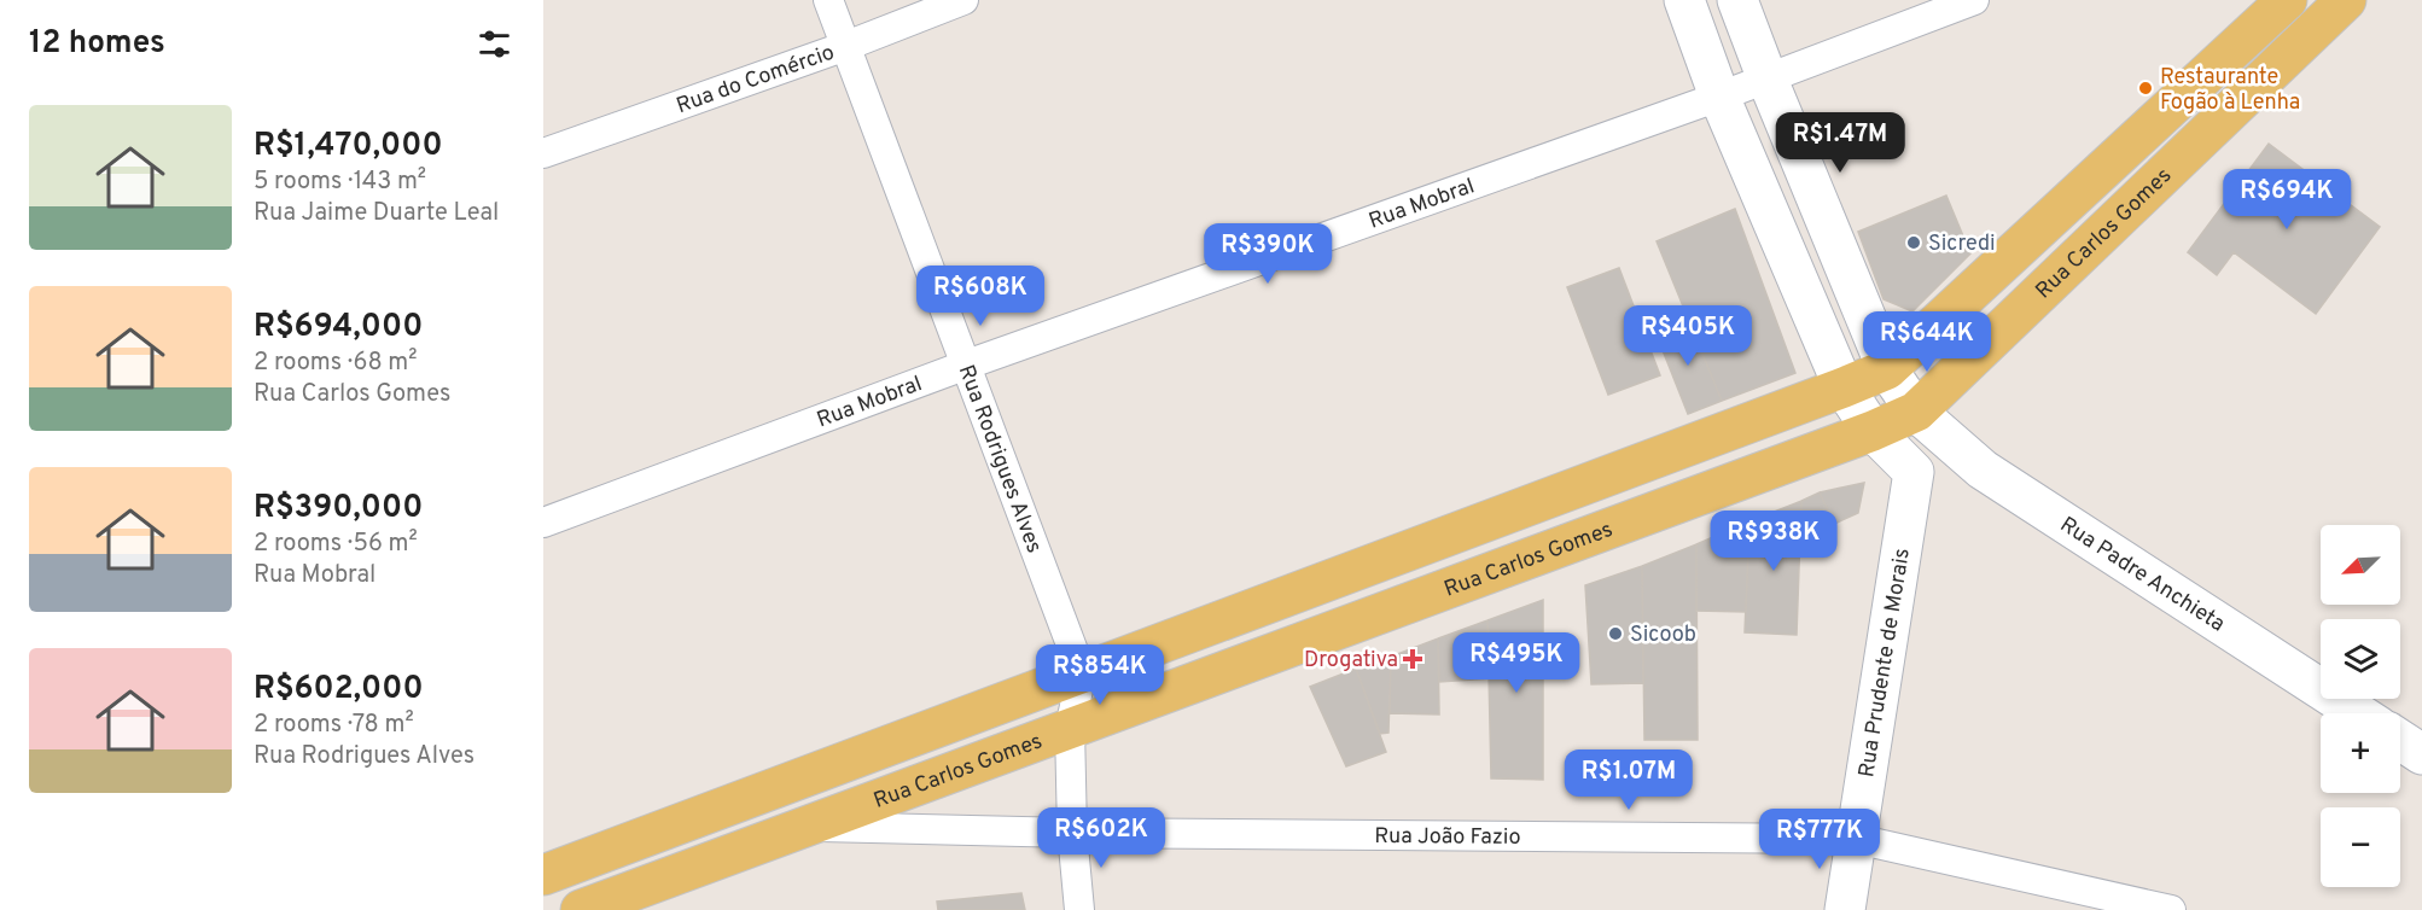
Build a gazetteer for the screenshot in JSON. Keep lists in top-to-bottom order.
{
  "streets": {
    "main road": ["Rua Carlos Gomes"],
    "street": [
      "Rua do Comércio",
      "Rua Mobral",
      "Rua Rodrigues Alves",
      "Rua Padre Anchieta",
      "Rua Prudente de Morais",
      "Rua João Fazio"
    ]
  },
  "crossings": [
    ["Rua do Comércio", "Rua Rodrigues Alves"],
    ["Rua Mobral", "Rua Rodrigues Alves"],
    ["Rua Mobral", "Rua Padre Anchieta"],
    ["Rua Carlos Gomes", "Rua Rodrigues Alves"],
    ["Rua Carlos Gomes", "Rua Padre Anchieta"],
    ["Rua Carlos Gomes", "Rua Prudente de Morais"],
    ["Rua Carlos Gomes", "Rua João Fazio"],
    ["Rua Prudente de Morais", "Rua João Fazio"]
  ],
  "places": {
    "other": ["Restaurante Fogão à Lenha", "Sicredi", "Sicoob"],
    "health": ["Drogativa"]
  },
  "north": "bottom left",
  "page": {
    "heading": "12 homes",
    "list": [
      {
        "name": "R$1,470,000",
        "note": "5 rooms · 143 m² · Rua Jaime Duarte Leal"
      },
      {
        "name": "R$694,000",
        "note": "2 rooms · 68 m² · Rua Carlos Gomes"
      },
      {
        "name": "R$390,000",
        "note": "2 rooms · 56 m² · Rua Mobral"
      },
      {
        "name": "R$602,000",
        "note": "2 rooms · 78 m² · Rua Rodrigues Alves"
      }
    ],
    "price": [
      "R$1.47M",
      "R$694K",
      "R$390K",
      "R$608K",
      "R$405K",
      "R$644K",
      "R$938K",
      "R$495K",
      "R$854K",
      "R$1.07M",
      "R$602K",
      "R$777K"
    ],
    "map_buttons": ["+", "−"]
  }
}
